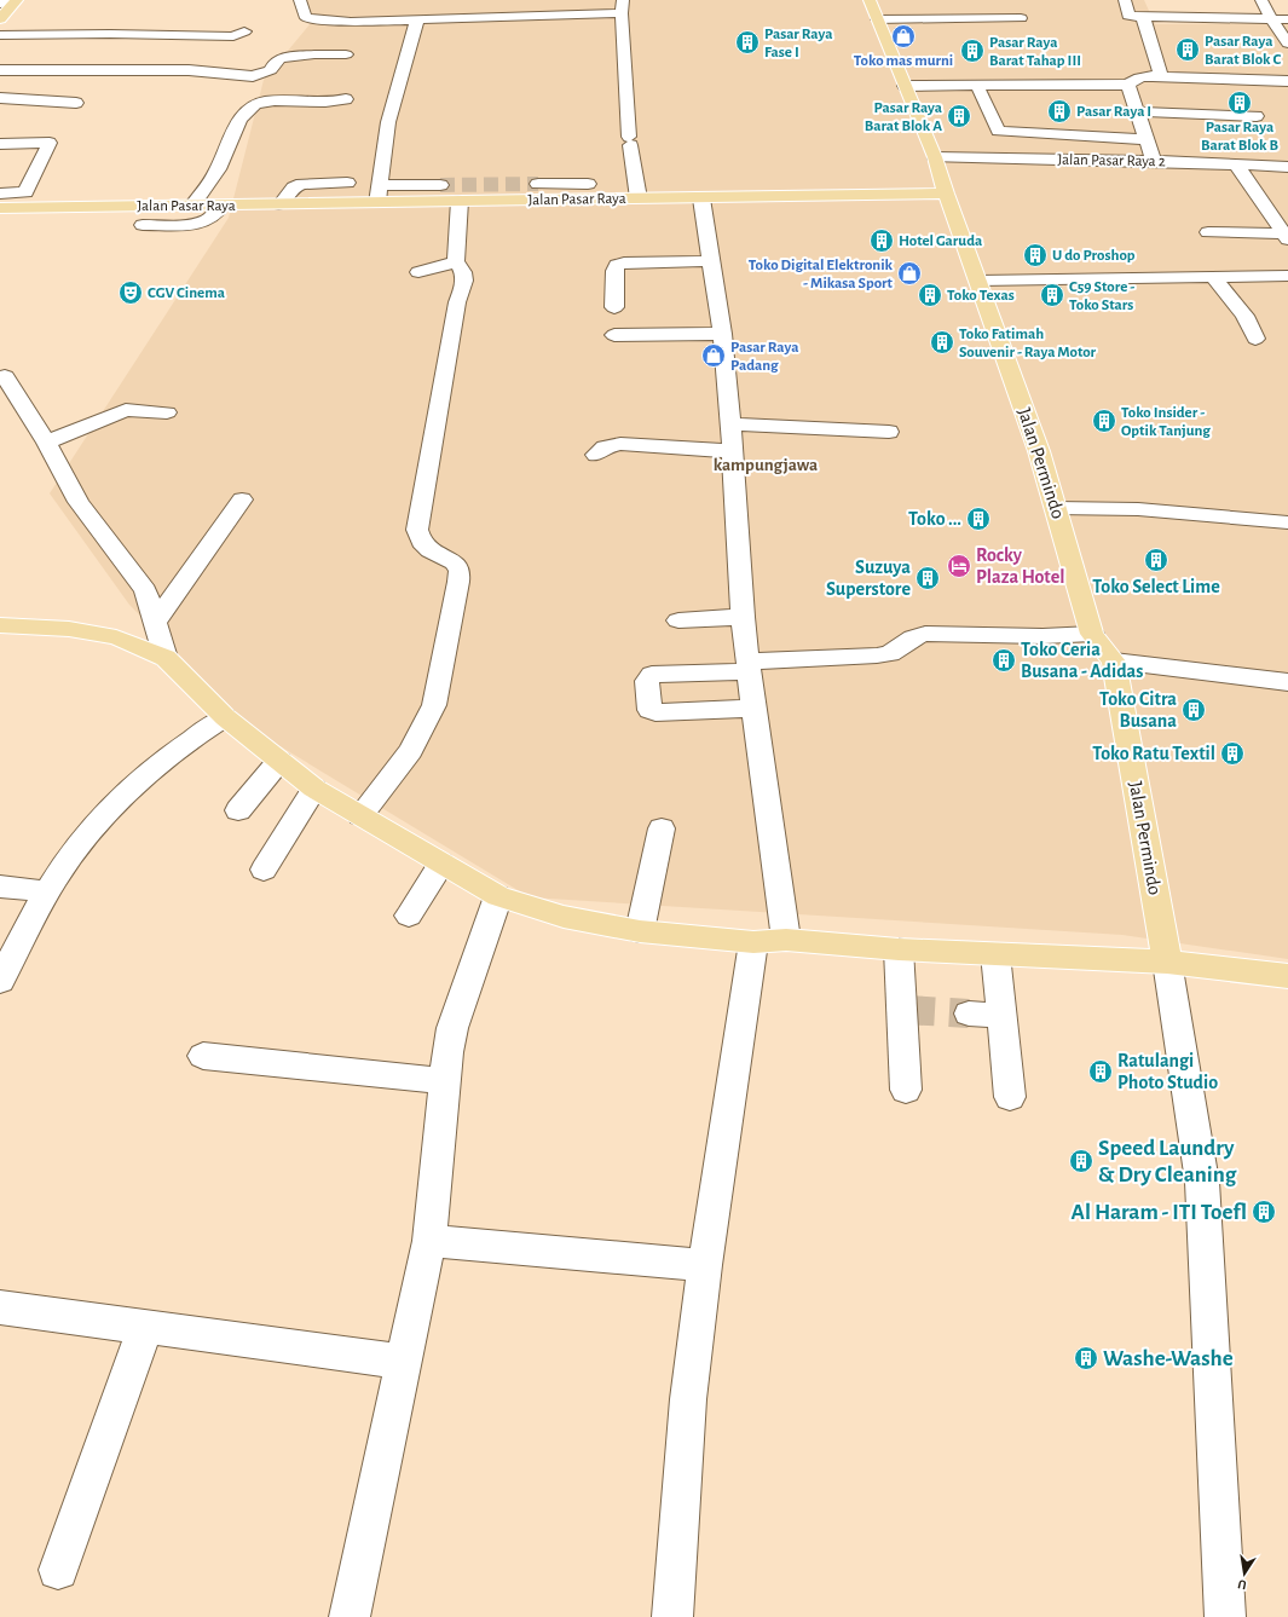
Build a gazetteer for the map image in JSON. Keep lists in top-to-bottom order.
{
  "streets": {
    "main road": ["Jalan Pasar Raya", "Jalan Permindo"],
    "street": ["Jalan Pasar Raya 2"]
  },
  "crossings": [
    ["Jalan Pasar Raya", "Jalan Permindo"]
  ],
  "districts": ["kampungjawa"],
  "places": {
    "shop": ["Toko mas murni", "Toko Digital Elektronik - Mikasa Sport", "Pasar Raya Padang"],
    "building": [
      "Pasar Raya Fase I",
      "Pasar Raya Barat Blok C",
      "Pasar Raya Barat Tahap III",
      "Pasar Raya Barat Blok B",
      "Pasar Raya I",
      "Pasar Raya Barat Blok A",
      "Hotel Garuda",
      "U do Proshop",
      "Toko Texas",
      "C59 Store - Toko Stars",
      "Toko Fatimah Souvenir - Raya Motor",
      "Toko Insider - Optik Tanjung",
      "Toko ...",
      "Toko Select Lime",
      "Suzuya Superstore",
      "Toko Ceria Busana - Adidas",
      "Toko Citra Busana",
      "Toko Ratu Textil",
      "Ratulangi Photo Studio",
      "Speed Laundry & Dry Cleaning",
      "Al Haram - ITI Toefl",
      "Washe-Washe"
    ],
    "theatre": ["CGV Cinema"],
    "hotel": ["Rocky Plaza Hotel"]
  },
  "north": "bottom"
}
